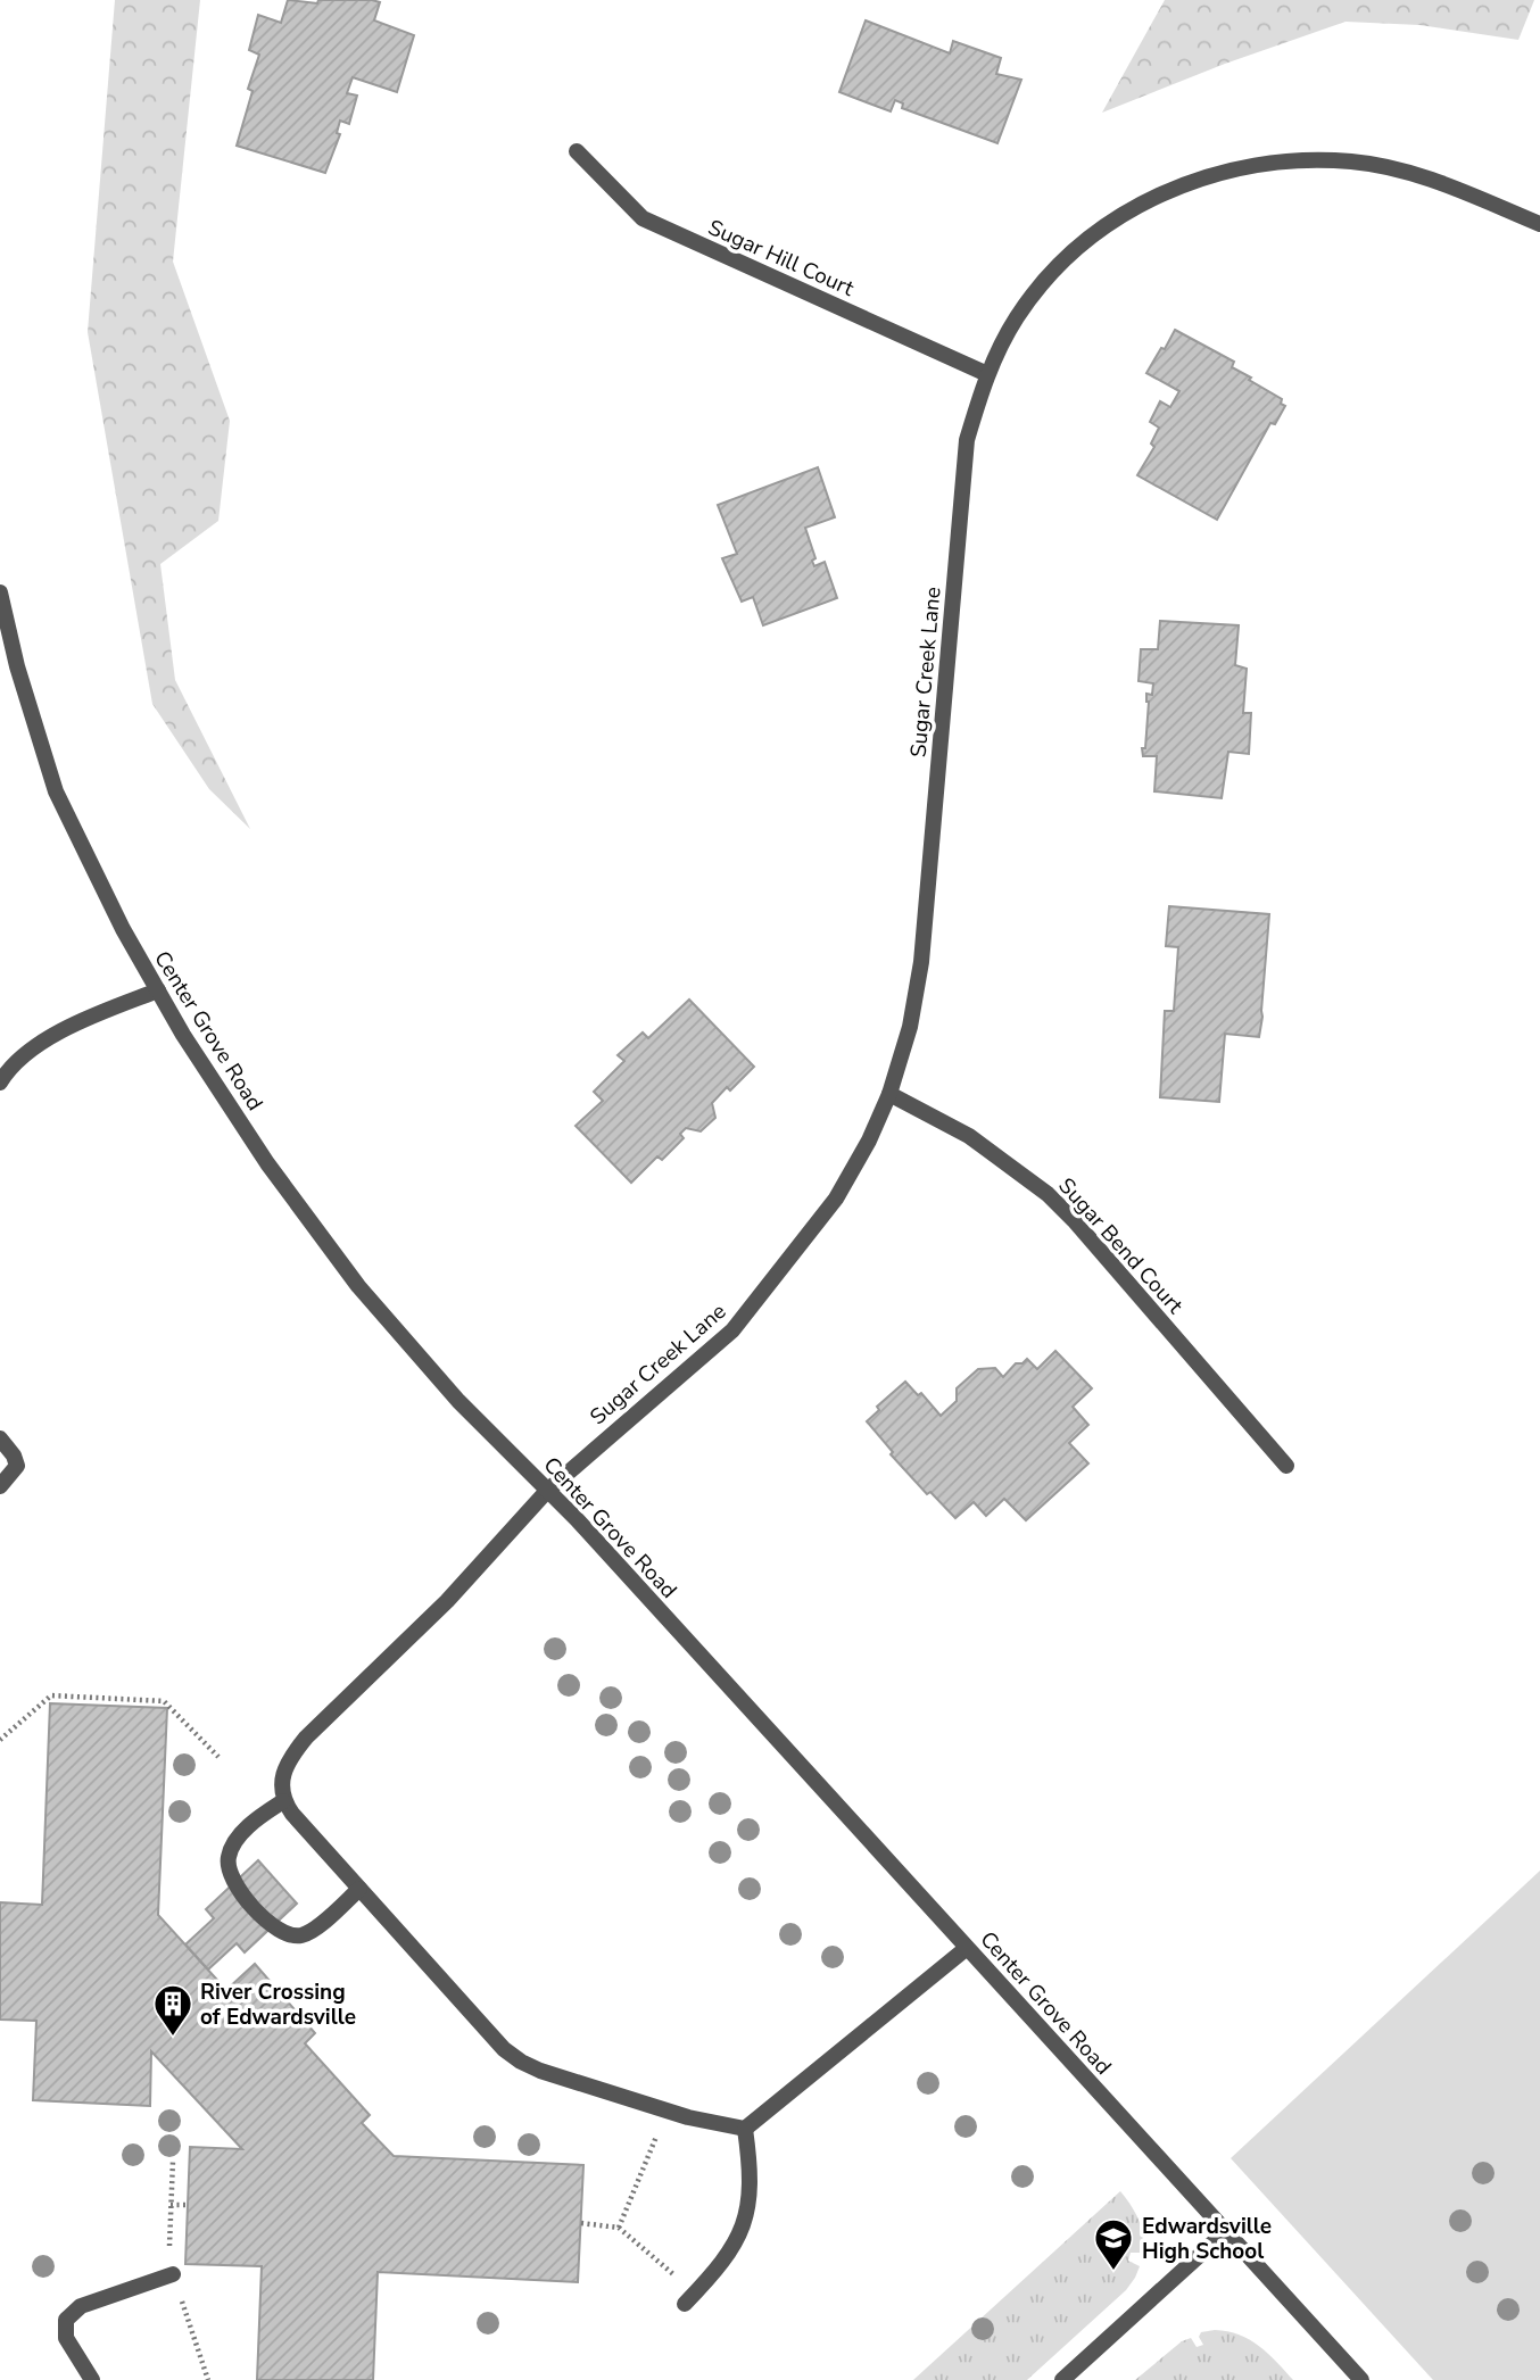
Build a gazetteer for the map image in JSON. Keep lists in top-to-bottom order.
{
  "streets": {
    "street": [
      "Sugar Hill Court",
      "Sugar Creek Lane",
      "Center Grove Road",
      "Sugar Bend Court"
    ]
  },
  "crossings": [
    ["Sugar Hill Court", "Sugar Creek Lane"],
    ["Sugar Creek Lane", "Center Grove Road"],
    ["Sugar Creek Lane", "Sugar Bend Court"]
  ],
  "places": {
    "building": ["River Crossing of Edwardsville"],
    "school or university": ["Edwardsville High School"]
  }
}
